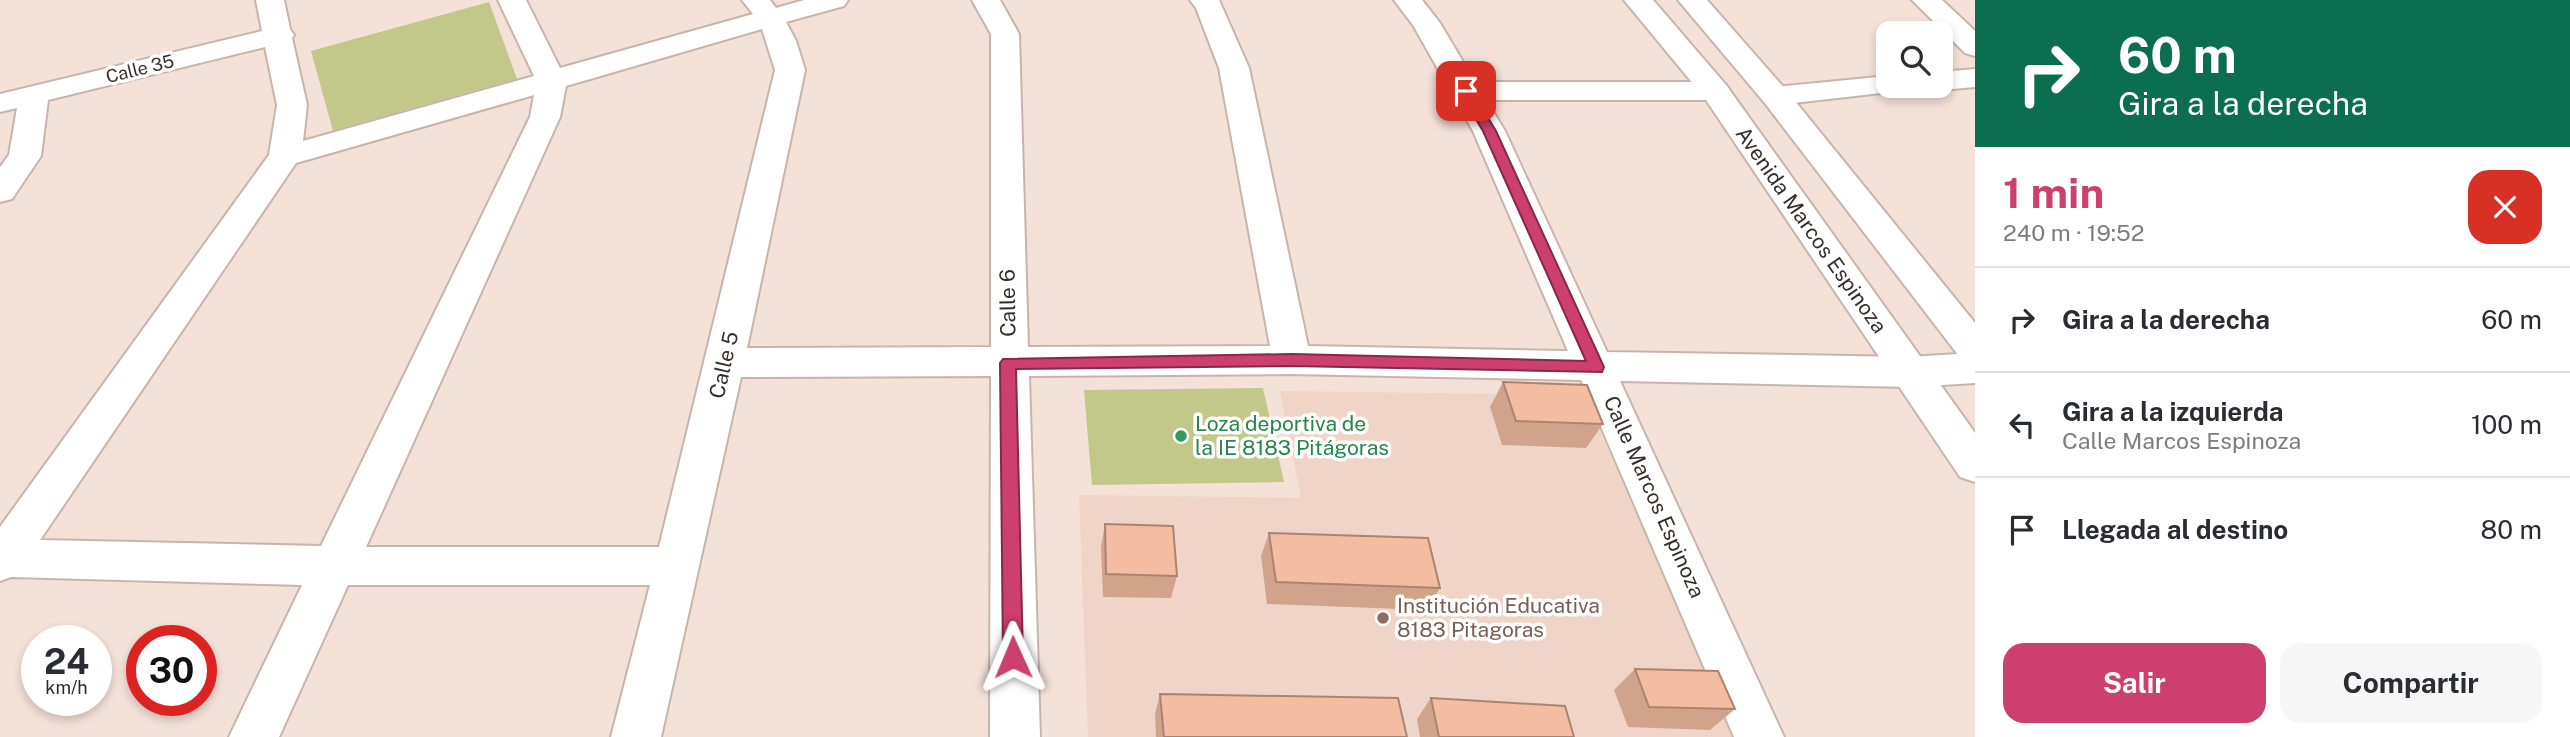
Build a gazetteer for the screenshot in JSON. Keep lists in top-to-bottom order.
{
  "streets": {
    "street": [
      "Calle 35",
      "Avenida Marcos Espinoza",
      "Calle 6",
      "Calle 5",
      "Calle Marcos Espinoza"
    ]
  },
  "places": ["Loza deportiva de la IE 8183 Pitágoras", "Institución Educativa 8183 Pitagoras"],
  "page": {
    "turn": ["60 m", "Gira a la derecha"],
    "heading": ["1 min", "240 m · 19:52"],
    "list": [
      {
        "name": "Gira a la derecha",
        "value": "60 m"
      },
      {
        "name": "Gira a la izquierda",
        "note": "Calle Marcos Espinoza",
        "value": "100 m"
      },
      {
        "name": "Llegada al destino",
        "value": "80 m"
      }
    ],
    "speed": "24 km/h",
    "limit": "30",
    "buttons": ["Salir", "Compartir"]
  }
}
